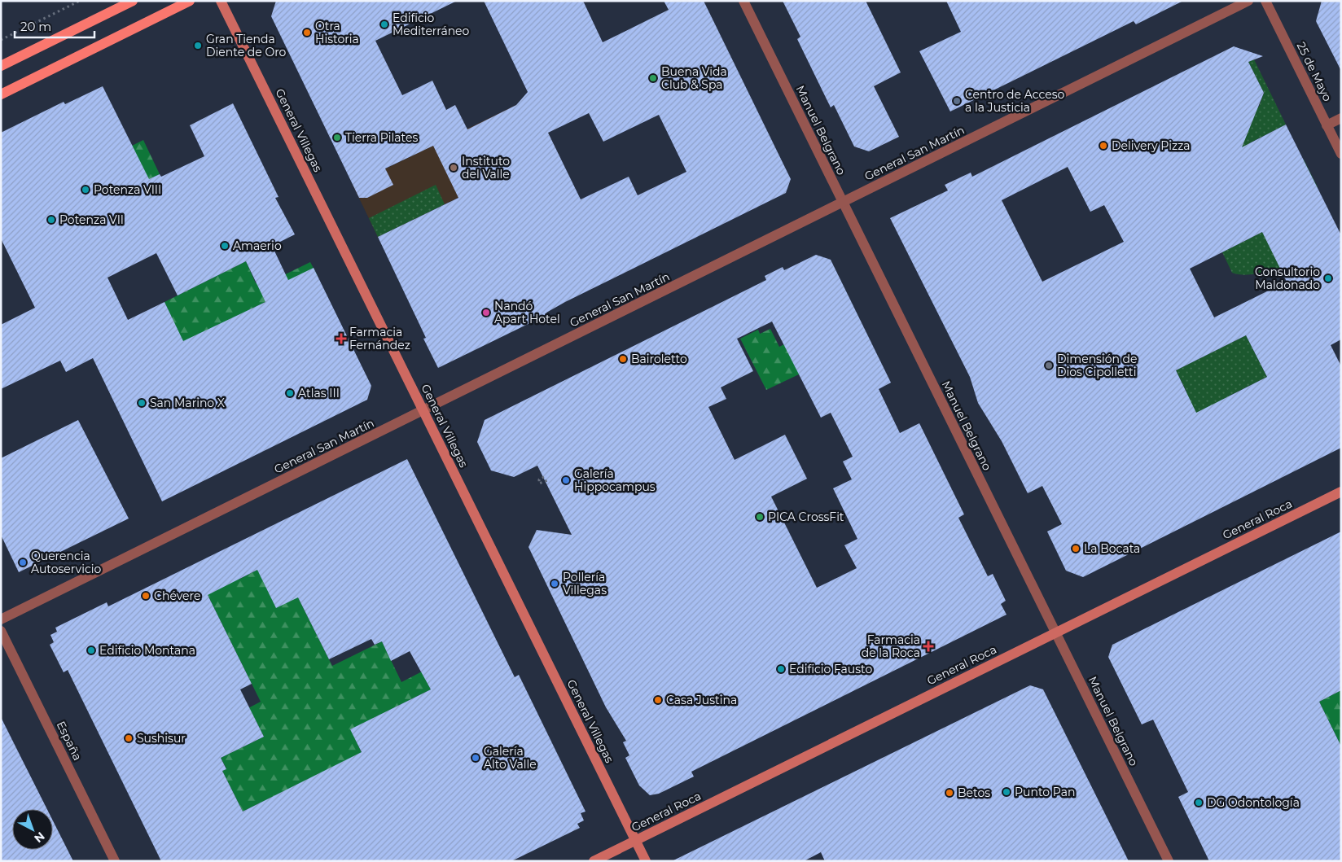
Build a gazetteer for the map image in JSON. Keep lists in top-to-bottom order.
{
  "streets": {
    "street": [
      "25 de Mayo",
      "General Villegas",
      "Manuel Belgrano",
      "General San Martín",
      "General Roca",
      "España"
    ]
  },
  "crossings": [
    ["General Villegas", "General San Martín"],
    ["General Villegas", "General Roca"],
    ["Manuel Belgrano", "General San Martín"],
    ["Manuel Belgrano", "General Roca"]
  ],
  "places": {
    "other": [
      "Edificio Mediterráneo",
      "Otra Historia",
      "Gran Tienda Diente de Oro",
      "Buena Vida Club & Spa",
      "Centro de Acceso a la Justicia",
      "Tierra Pilates",
      "Delivery Pizza",
      "Instituto del Valle",
      "Potenza VIII",
      "Potenza VII",
      "Amaerio",
      "Consultorio Maldonado",
      "Nandó Apart Hotel",
      "Bairoletto",
      "Dimensión de Dios Cipolletti",
      "Atlas III",
      "San Marino X",
      "Galería Hippocampus",
      "PICA CrossFit",
      "La Bocata",
      "Querencia Autoservicio",
      "Pollería Villegas",
      "Chévere",
      "Edificio Montana",
      "Edificio Fausto",
      "Casa Justina",
      "Sushisur",
      "Galería Alto Valle",
      "Punto Pan",
      "Betos",
      "DG Odontología"
    ],
    "health": ["Farmacia Fernández", "Farmacia de la Roca"]
  },
  "scale_bar": "20 m",
  "north": "bottom right"
}
